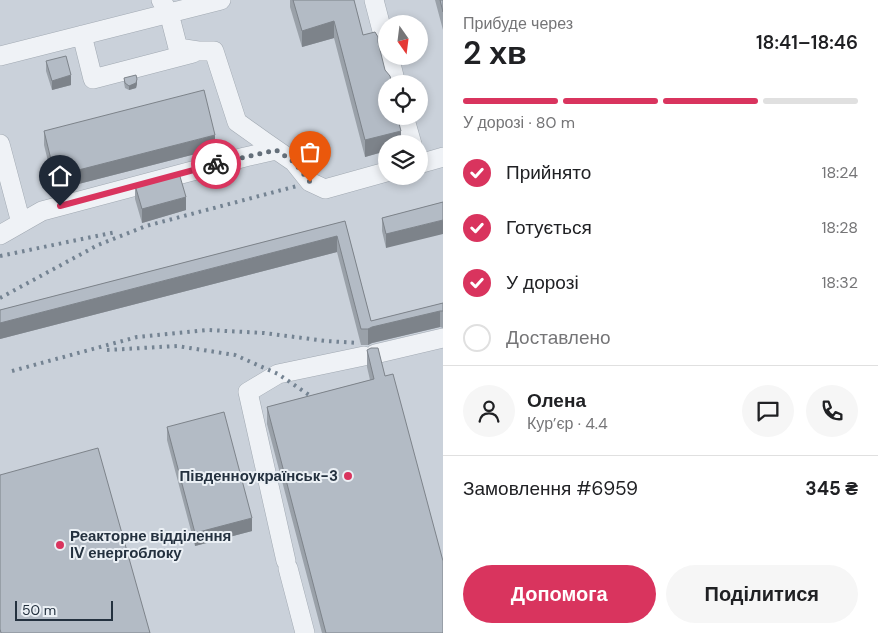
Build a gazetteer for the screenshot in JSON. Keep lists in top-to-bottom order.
{
  "places": ["Південноукраїнськ-3", "Реакторне відділення IV енергоблоку"],
  "scale_bar": "50 m",
  "north": "bottom",
  "page": {
    "heading": ["2 хв", "Прибуде через", "18:41–18:46"],
    "panel": [
      "Олена",
      "Кур’єр · 4.4",
      "Замовлення #6959",
      "345 ₴"
    ],
    "bar": "У дорозі · 80 m",
    "list": [
      ["Прийнято", "18:24"],
      ["Готується", "18:28"],
      ["У дорозі", "18:32"],
      "Доставлено"
    ],
    "buttons": ["Допомога", "Поділитися"],
    "scale": "50 m"
  }
}
